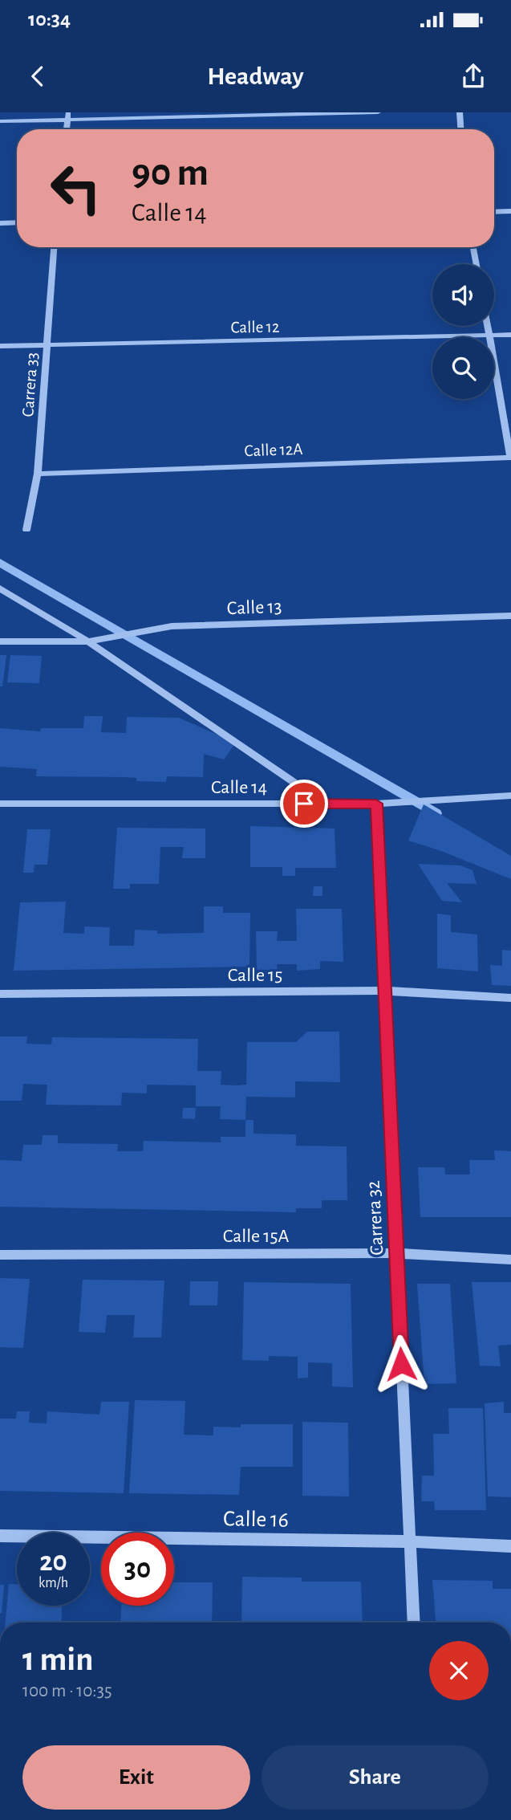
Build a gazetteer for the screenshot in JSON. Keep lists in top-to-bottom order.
{
  "streets": {
    "street": [
      "Calle 12",
      "Carrera 33",
      "Calle 12A",
      "Calle 13",
      "Calle 14",
      "Calle 15",
      "Carrera 32",
      "Calle 15A",
      "Calle 16"
    ]
  },
  "crossings": [
    ["Calle 12", "Carrera 33"],
    ["Carrera 33", "Calle 12A"],
    ["Calle 14", "Carrera 32"],
    ["Calle 15", "Carrera 32"],
    ["Carrera 32", "Calle 15A"],
    ["Carrera 32", "Calle 16"]
  ],
  "page": {
    "status": "10:34",
    "header": "Headway",
    "turn": ["90 m", "Calle 14"],
    "speed": "20 km/h",
    "limit": "30",
    "heading": ["1 min", "100 m · 10:35"],
    "buttons": ["Exit", "Share"]
  }
}
